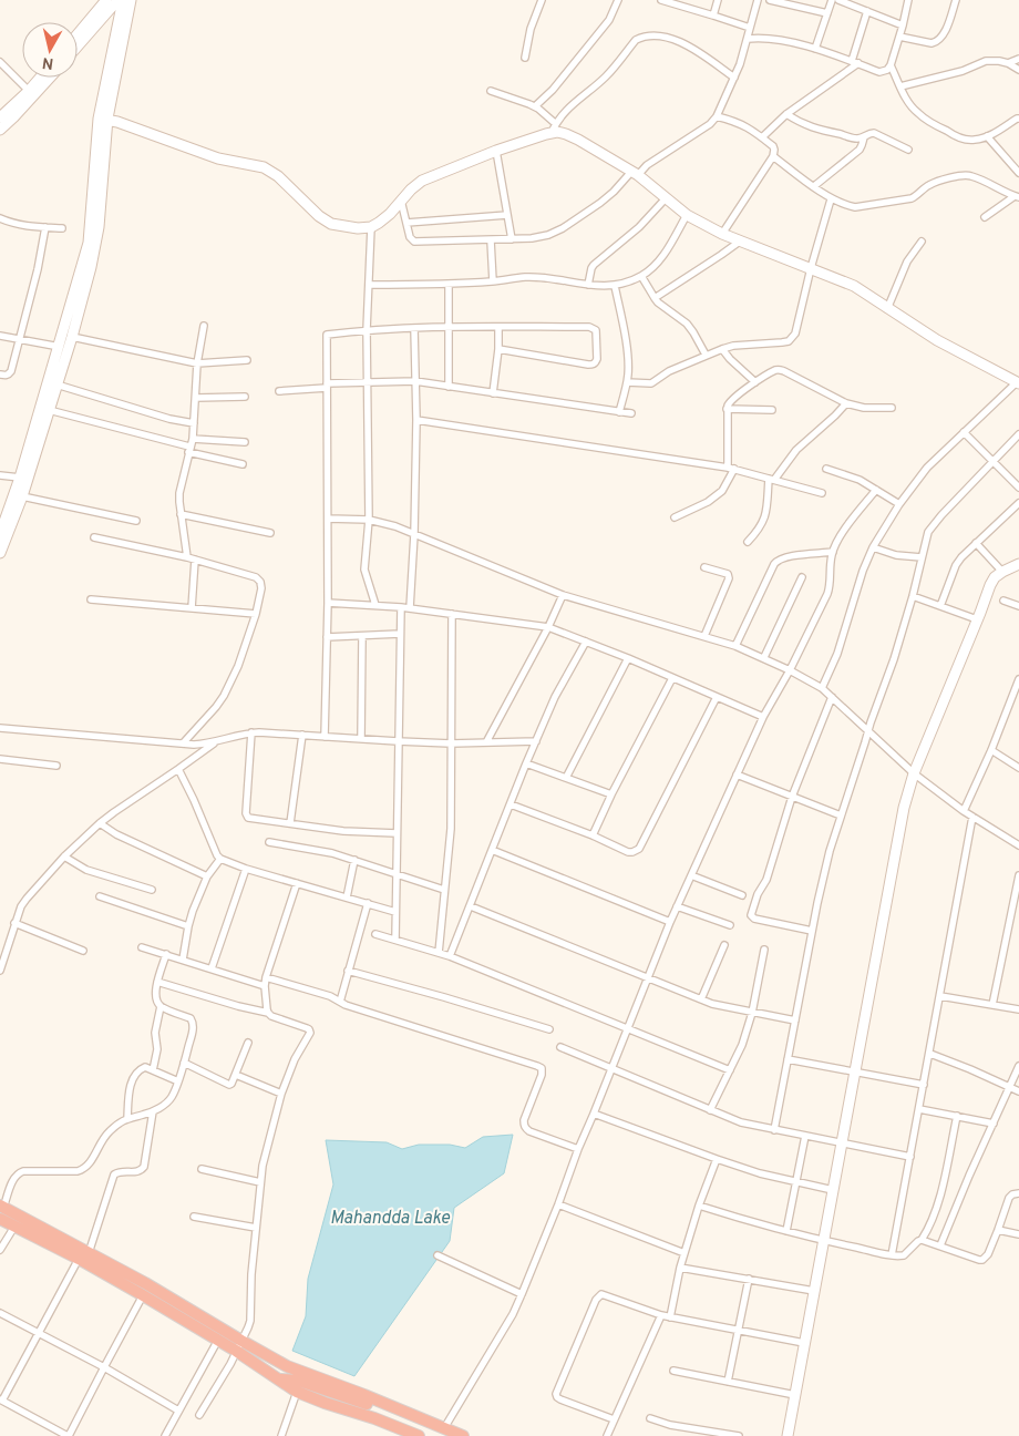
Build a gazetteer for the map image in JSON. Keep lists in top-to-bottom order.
{
  "water": ["Mahandda Lake"],
  "north": "bottom"
}
